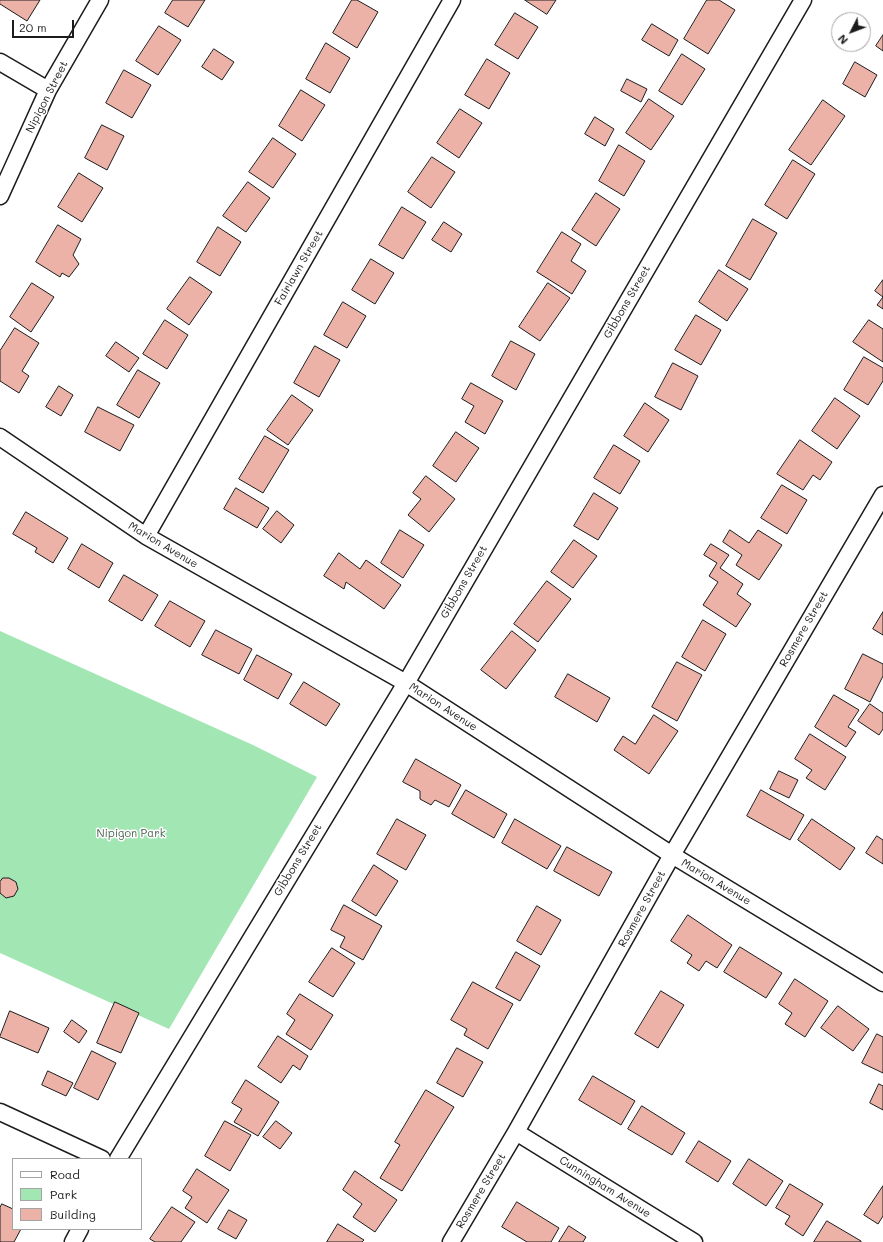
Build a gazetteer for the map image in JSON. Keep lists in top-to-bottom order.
{
  "streets": {
    "street": [
      "Nipigon Street",
      "Fairlawn Street",
      "Gibbons Street",
      "Marion Avenue",
      "Rosmere Street",
      "Cunningham Avenue"
    ]
  },
  "crossings": [
    ["Fairlawn Street", "Marion Avenue"],
    ["Gibbons Street", "Marion Avenue"],
    ["Marion Avenue", "Rosmere Street"],
    ["Rosmere Street", "Cunningham Avenue"]
  ],
  "parks": ["Nipigon Park"],
  "legend": ["Road", "Park", "Building"],
  "scale_bar": "20 m",
  "north": "bottom left"
}
